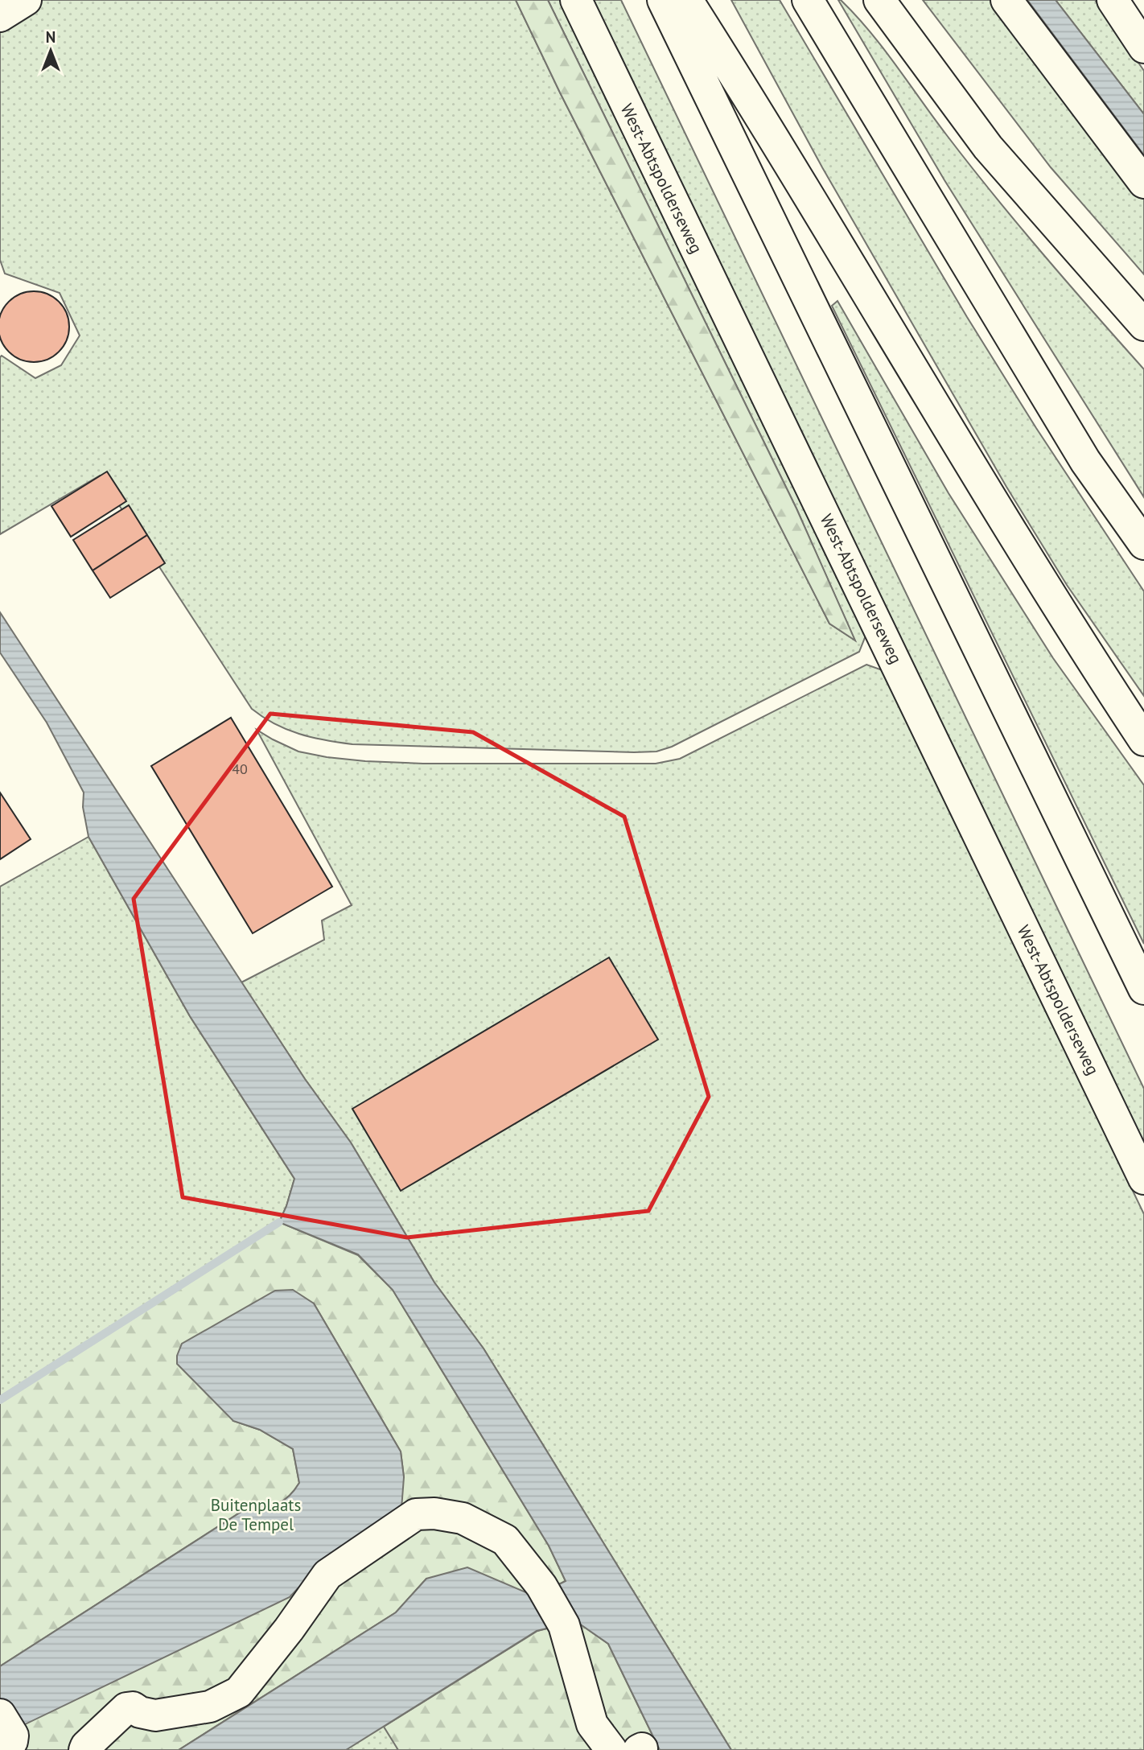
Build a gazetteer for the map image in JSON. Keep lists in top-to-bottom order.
{
  "streets": {
    "main road": ["West-Abtspolderseweg"]
  },
  "parks": ["Buitenplaats De Tempel"],
  "house_numbers": ["40"],
  "north": "top"
}
